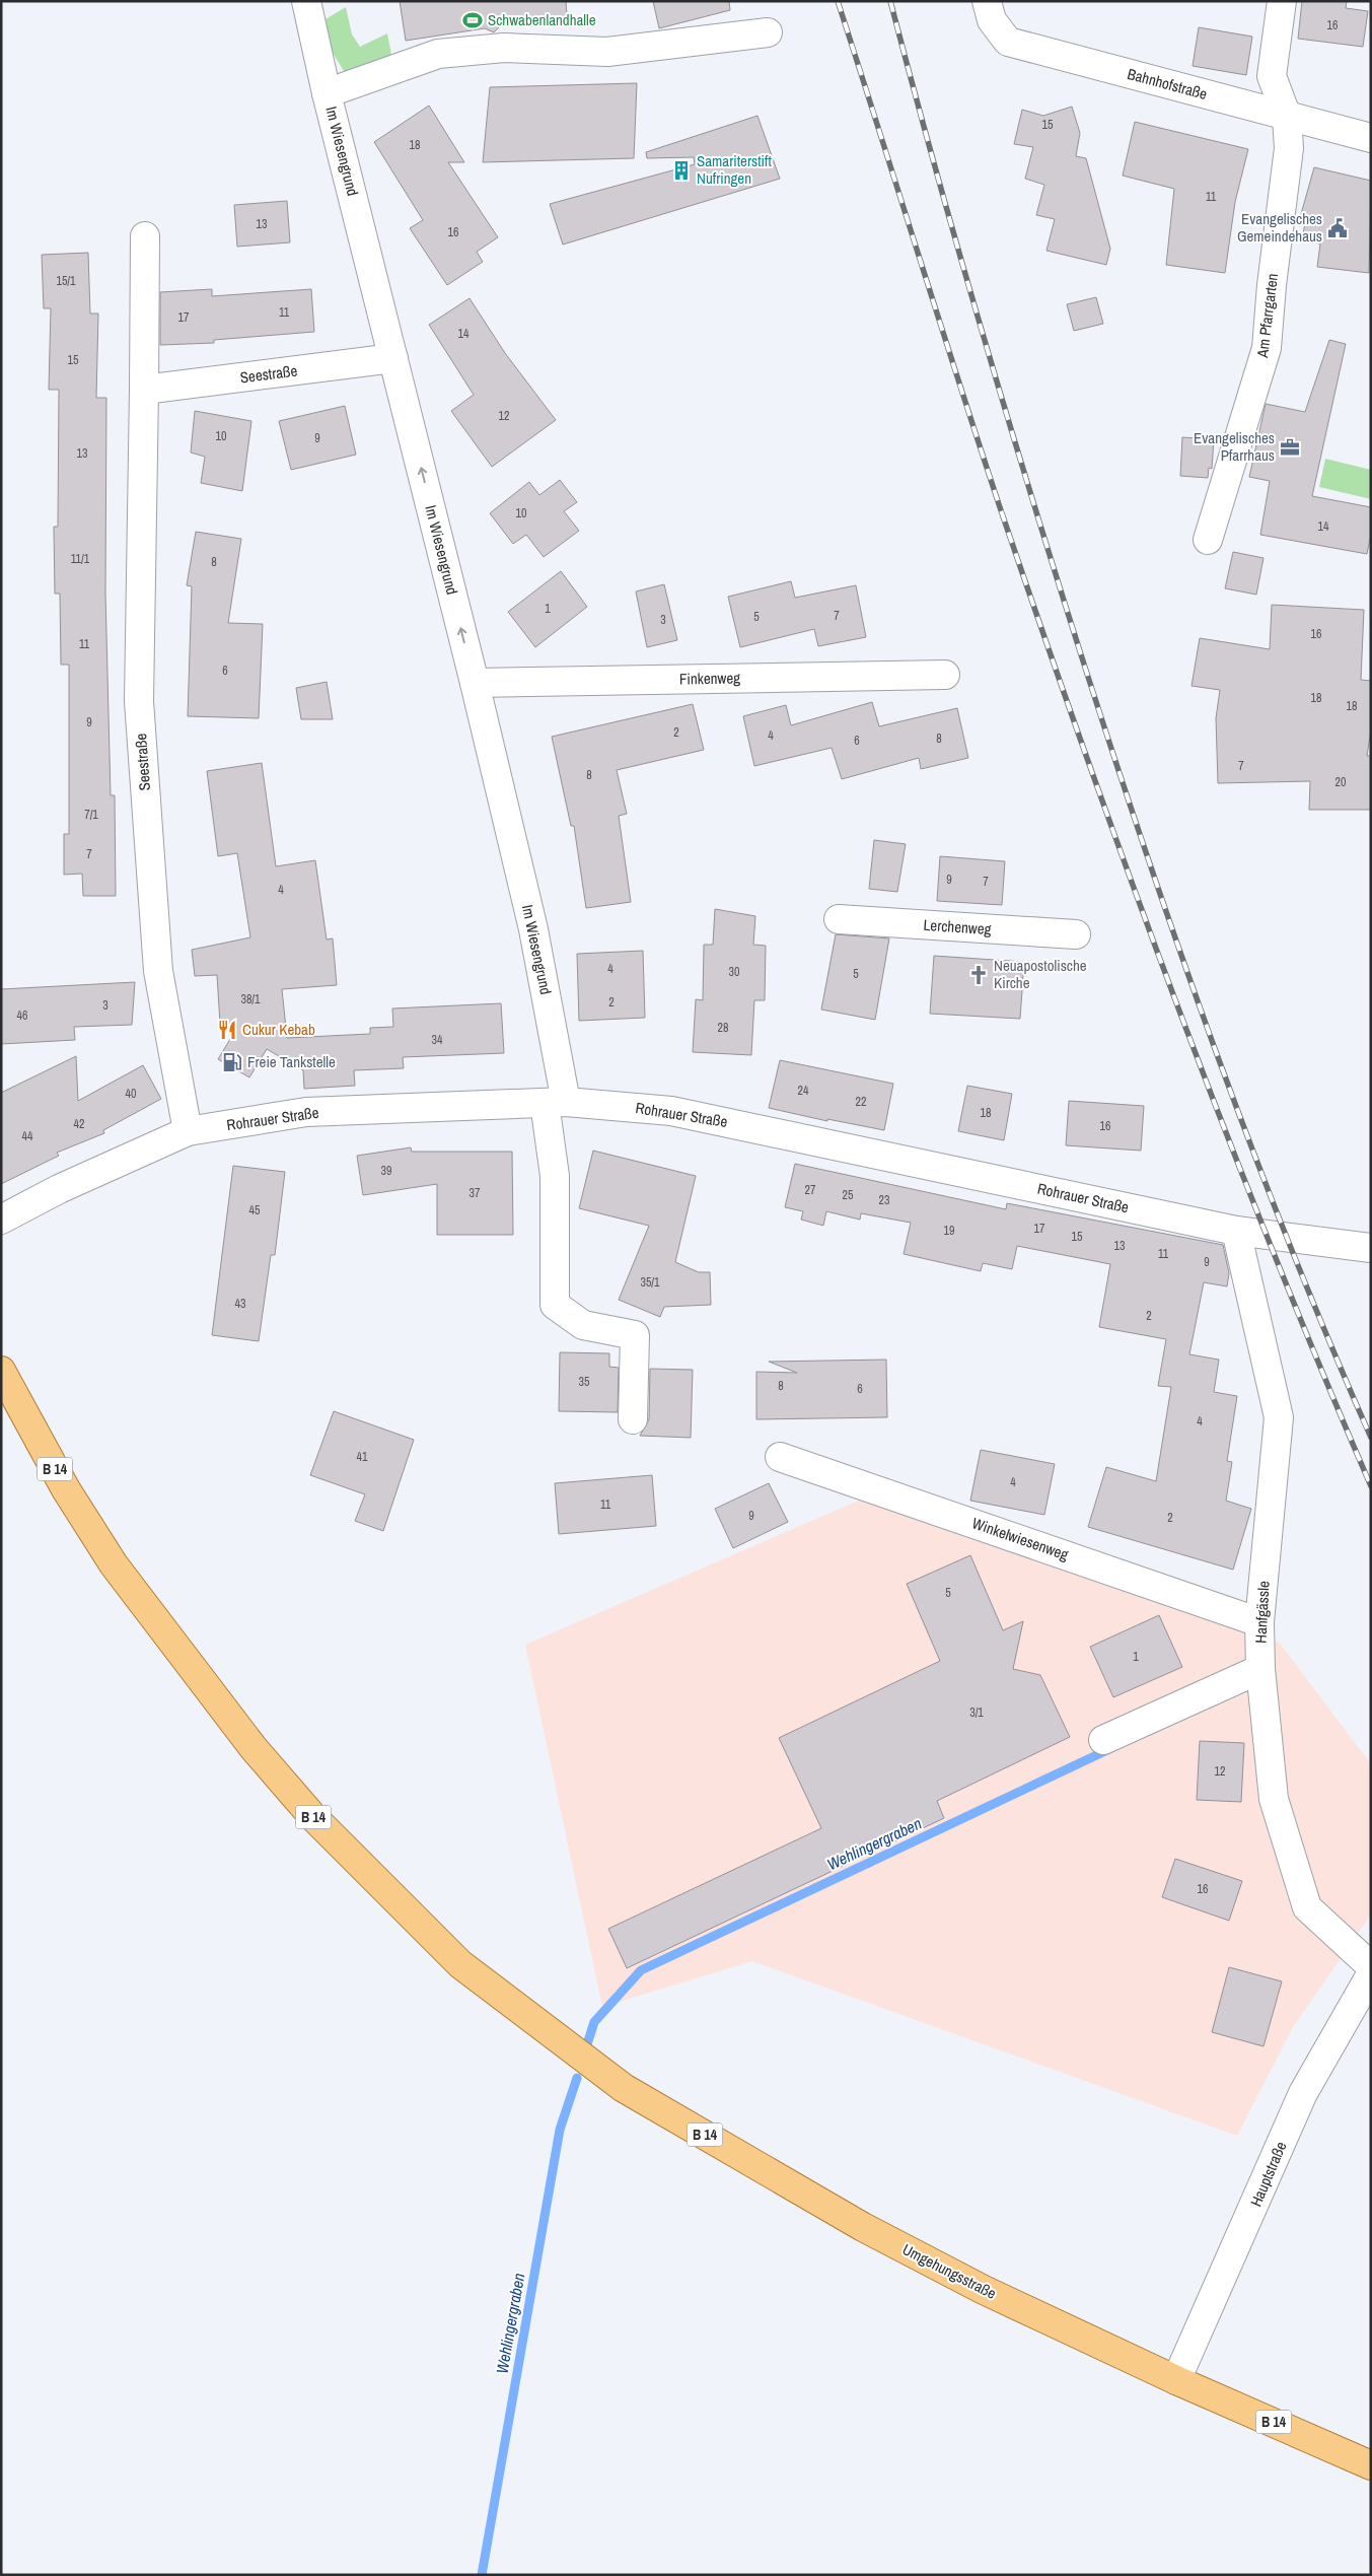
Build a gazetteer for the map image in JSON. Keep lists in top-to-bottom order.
{
  "streets": {
    "main road": ["B 14", "Umgehungsstraße"],
    "street": [
      "Bahnhofstraße",
      "Im Wiesengrund",
      "Am Pfarrgarten",
      "Seestraße",
      "Finkenweg",
      "Lerchenweg",
      "Rohrauer Straße",
      "Winkelwiesenweg",
      "Hanfgässle",
      "Hauptstraße"
    ]
  },
  "crossings": [
    ["Bahnhofstraße", "Am Pfarrgarten"],
    ["Im Wiesengrund", "Seestraße"],
    ["Im Wiesengrund", "Finkenweg"],
    ["Im Wiesengrund", "Rohrauer Straße"],
    ["Seestraße", "Rohrauer Straße"],
    ["Rohrauer Straße", "Hanfgässle"],
    ["Winkelwiesenweg", "Hanfgässle"],
    ["Hauptstraße", "Umgehungsstraße"]
  ],
  "water": ["Wehlingergraben"],
  "places": {
    "sports": ["Schwabenlandhalle"],
    "building": ["Samariterstift Nufringen"],
    "public building": ["Evangelisches Gemeindehaus"],
    "office": ["Evangelisches Pfarrhaus"],
    "church": ["Neuapostolische Kirche"],
    "restaurant": ["Cukur Kebab"],
    "fuel station": ["Freie Tankstelle"]
  },
  "house_numbers": [
    "16",
    "15",
    "18",
    "11",
    "13",
    "16",
    "15/1",
    "11",
    "17",
    "14",
    "15",
    "12",
    "10",
    "9",
    "13",
    "10",
    "14",
    "11/1",
    "8",
    "1",
    "7",
    "5",
    "3",
    "16",
    "11",
    "6",
    "18",
    "18",
    "9",
    "2",
    "4",
    "8",
    "6",
    "7",
    "8",
    "20",
    "7/1",
    "7",
    "9",
    "7",
    "4",
    "4",
    "30",
    "5",
    "38/1",
    "2",
    "3",
    "46",
    "28",
    "34",
    "24",
    "40",
    "22",
    "18",
    "42",
    "16",
    "44",
    "39",
    "27",
    "37",
    "25",
    "23",
    "45",
    "17",
    "19",
    "15",
    "13",
    "11",
    "9",
    "35/1",
    "43",
    "2",
    "35",
    "8",
    "6",
    "4",
    "41",
    "4",
    "11",
    "9",
    "2",
    "5",
    "1",
    "3/1",
    "12",
    "16"
  ]
}
